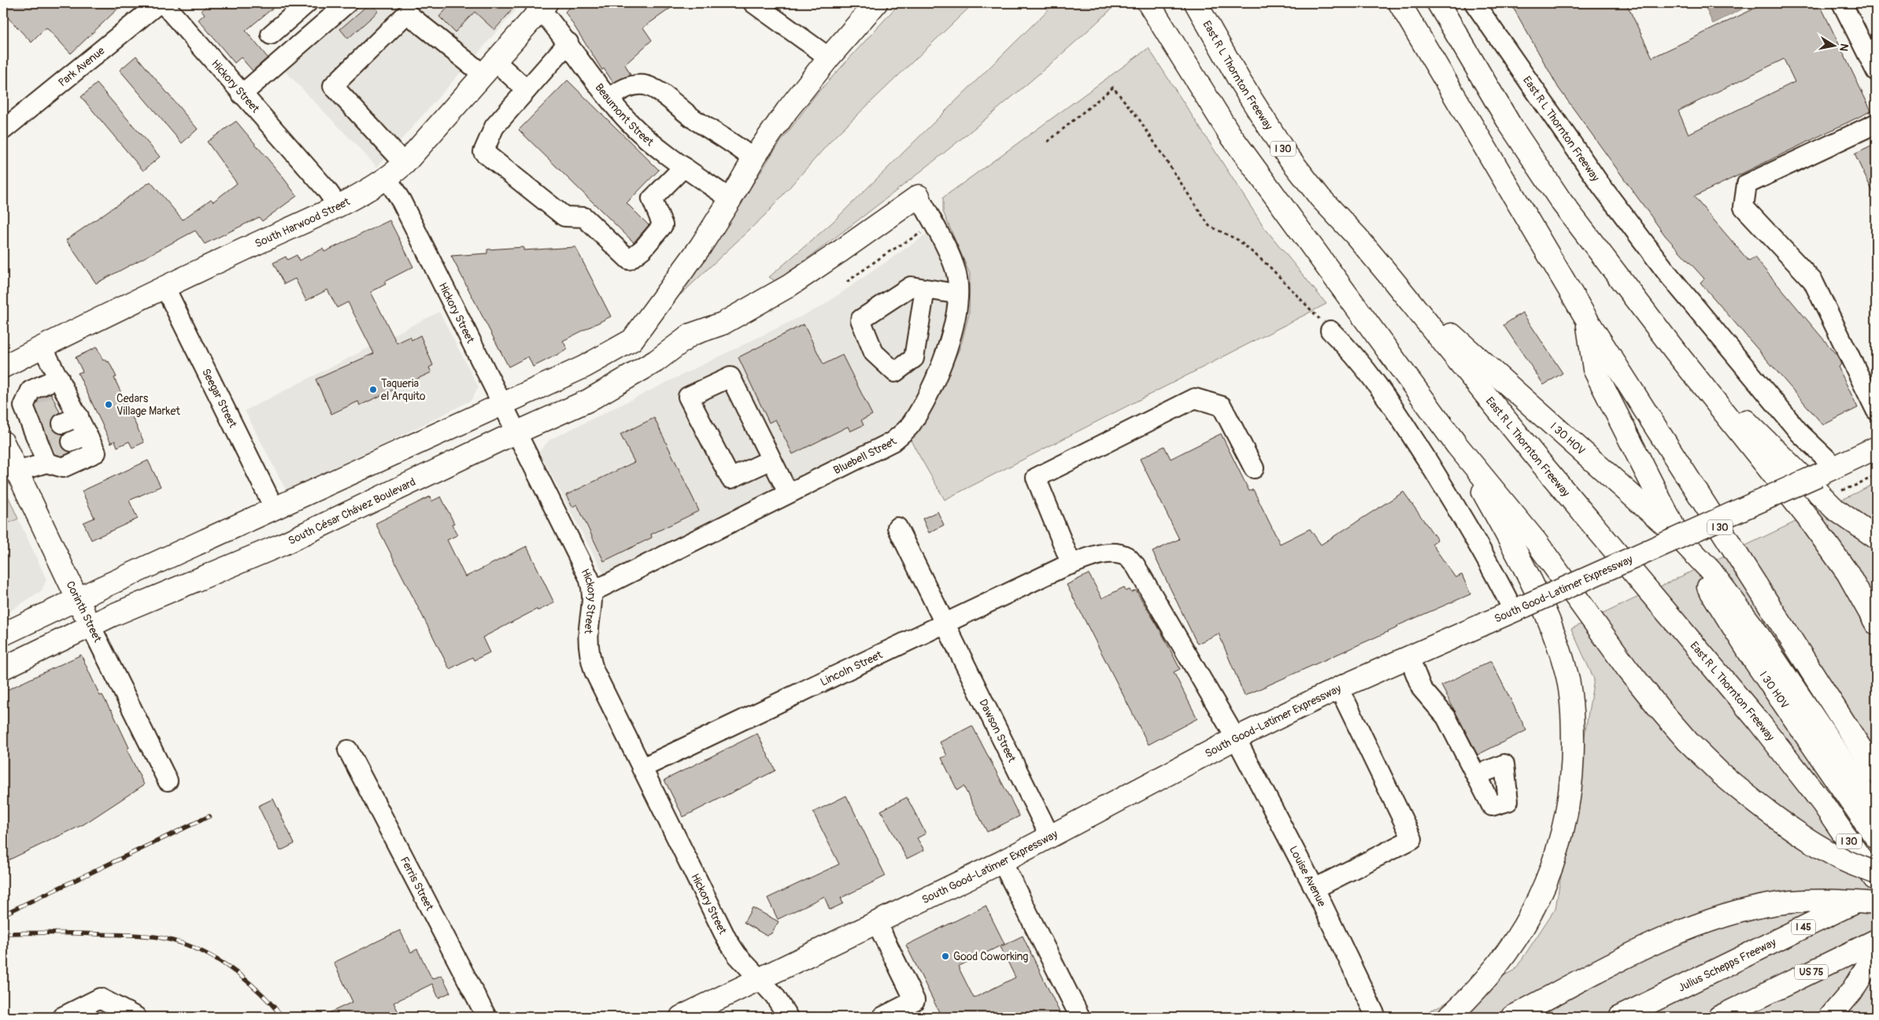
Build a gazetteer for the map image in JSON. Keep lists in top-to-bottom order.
{
  "streets": {
    "main road": [
      "East R L Thornton Freeway",
      "I 30",
      "South Harwood Street",
      "I 30 HOV",
      "South César Chávez Boulevard",
      "South Good-Latimer Expressway",
      "Corinth Street",
      "I 45",
      "Julius Schepps Freeway",
      "US 75"
    ],
    "street": [
      "Park Avenue",
      "Hickory Street",
      "Beaumont Street",
      "Seegar Street",
      "Bluebell Street",
      "Lincoln Street",
      "Dawson Street",
      "Louise Avenue",
      "Ferris Street"
    ]
  },
  "crossings": [
    ["East R L Thornton Freeway", "I 30 HOV"],
    ["East R L Thornton Freeway", "South Good-Latimer Expressway"],
    ["Hickory Street", "South Harwood Street"],
    ["Hickory Street", "Bluebell Street"],
    ["Hickory Street", "South César Chávez Boulevard"],
    ["Hickory Street", "South Good-Latimer Expressway"],
    ["Hickory Street", "Lincoln Street"],
    ["Beaumont Street", "South Harwood Street"],
    ["I 30", "I 30 HOV"],
    ["South Harwood Street", "Seegar Street"],
    ["Bluebell Street", "South César Chávez Boulevard"],
    ["South César Chávez Boulevard", "Corinth Street"],
    ["South Good-Latimer Expressway", "Dawson Street"],
    ["South Good-Latimer Expressway", "Louise Avenue"],
    ["Lincoln Street", "Dawson Street"],
    ["Lincoln Street", "Louise Avenue"]
  ],
  "places": ["Taqueria el Arquito", "Cedars Village Market", "Good Coworking"],
  "north": "right"
}
